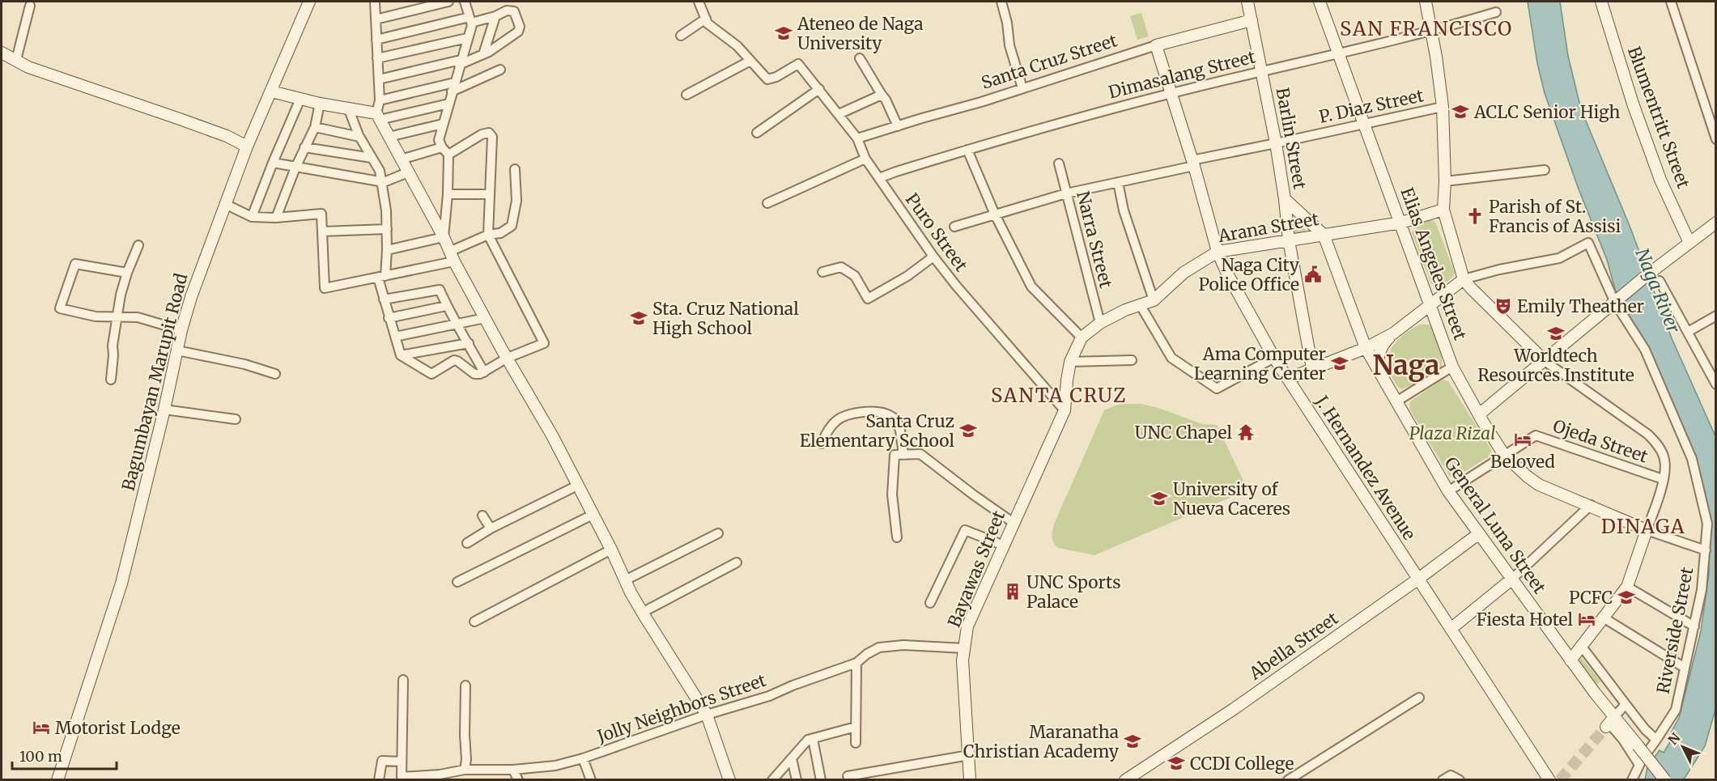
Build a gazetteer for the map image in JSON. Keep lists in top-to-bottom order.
{
  "streets": {
    "street": [
      "Santa Cruz Street",
      "Dimasalang Street",
      "P. Diaz Street",
      "Blumentritt Street",
      "Barlin Street",
      "Arana Street",
      "Puro Street",
      "Narra Street",
      "Elias Angeles Street",
      "Bagumbayan Marupit Road",
      "Ojeda Street",
      "J. Hernandez Avenue",
      "General Luna Street",
      "Bayawas Street",
      "Riverside Street",
      "Abella Street",
      "Jolly Neighbors Street"
    ]
  },
  "crossings": [
    ["Santa Cruz Street", "Barlin Street"],
    ["Santa Cruz Street", "Puro Street"],
    ["Santa Cruz Street", "J. Hernandez Avenue"],
    ["Dimasalang Street", "Barlin Street"],
    ["Dimasalang Street", "Puro Street"],
    ["Dimasalang Street", "Elias Angeles Street"],
    ["Dimasalang Street", "J. Hernandez Avenue"],
    ["P. Diaz Street", "Barlin Street"],
    ["P. Diaz Street", "Narra Street"],
    ["P. Diaz Street", "Elias Angeles Street"],
    ["P. Diaz Street", "J. Hernandez Avenue"],
    ["Barlin Street", "Arana Street"],
    ["Barlin Street", "General Luna Street"],
    ["Arana Street", "Puro Street"],
    ["Arana Street", "Narra Street"],
    ["Arana Street", "Elias Angeles Street"],
    ["Arana Street", "J. Hernandez Avenue"],
    ["Arana Street", "General Luna Street"],
    ["Arana Street", "Bayawas Street"],
    ["Puro Street", "Bayawas Street"],
    ["Elias Angeles Street", "Ojeda Street"],
    ["Elias Angeles Street", "Riverside Street"],
    ["J. Hernandez Avenue", "Abella Street"],
    ["General Luna Street", "Abella Street"],
    ["Bayawas Street", "Jolly Neighbors Street"]
  ],
  "districts": [
    "SAN FRANCISCO",
    "Naga",
    "SANTA CRUZ",
    "DINAGA"
  ],
  "water": ["Naga River"],
  "parks": ["Plaza Rizal"],
  "places": {
    "school or university": [
      "Ateneo de Naga University",
      "ACLC Senior High",
      "Sta. Cruz National High School",
      "Worldtech Resources Institute",
      "Ama Computer Learning Center",
      "Santa Cruz Elementary School",
      "University of Nueva Caceres",
      "PCFC",
      "Maranatha Christian Academy",
      "CCDI College"
    ],
    "church": ["Parish of St. Francis of Assisi"],
    "public building": ["Naga City Police Office"],
    "theatre": ["Emily Theather"],
    "temple": ["UNC Chapel"],
    "hotel": ["Beloved", "Fiesta Hotel", "Motorist Lodge"],
    "building": ["UNC Sports Palace"]
  },
  "scale_bar": "100 m",
  "north": "top left"
}
